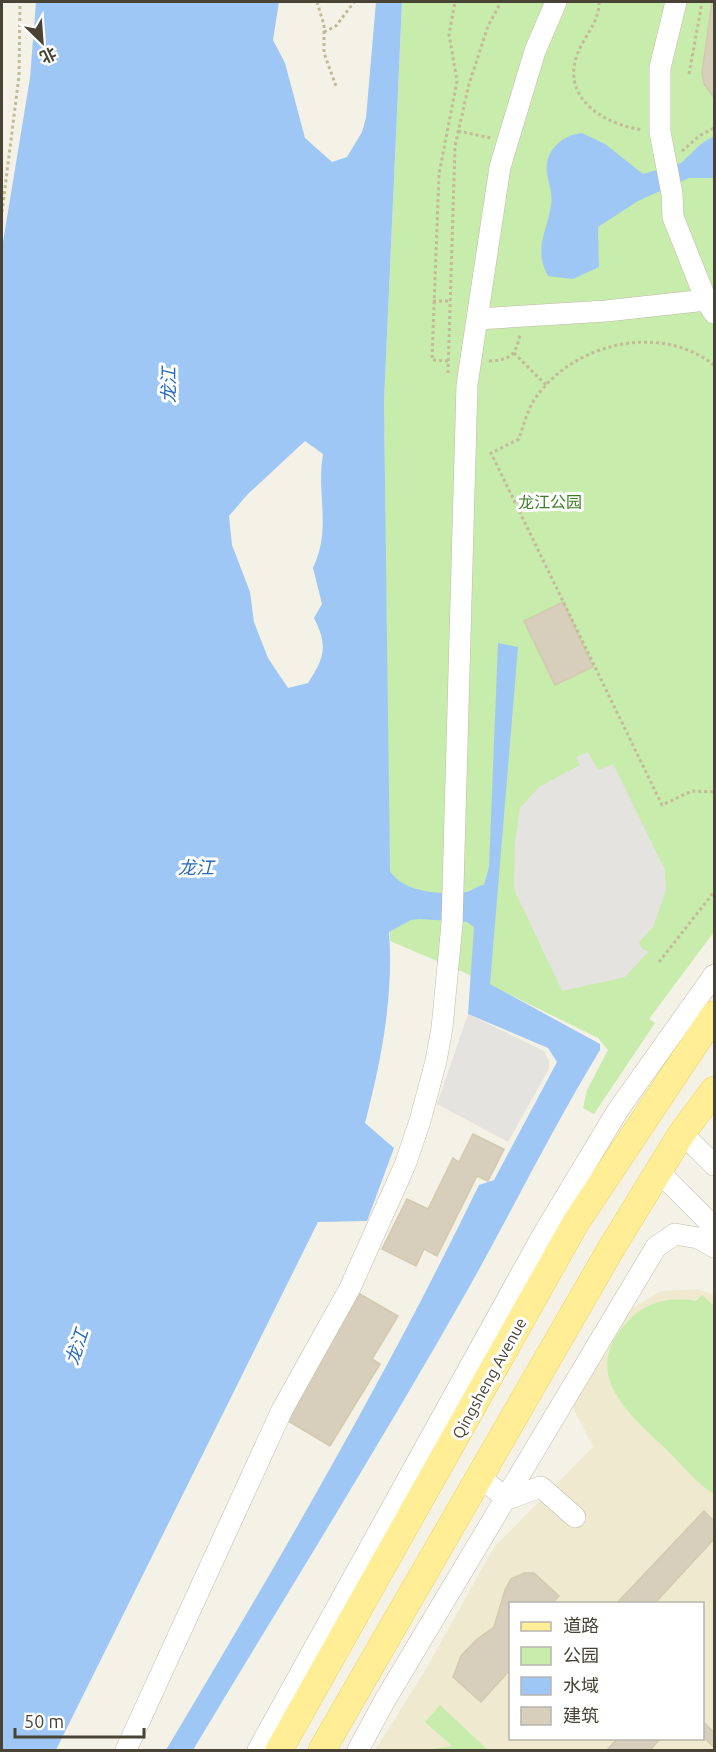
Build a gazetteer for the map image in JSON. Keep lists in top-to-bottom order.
{
  "streets": {
    "main road": ["Qingsheng Avenue"]
  },
  "water": ["龙江"],
  "parks": ["龙江公园"],
  "legend": [
    "道路",
    "公园",
    "水域",
    "建筑"
  ],
  "scale_bar": "50 m",
  "north": "bottom right"
}
